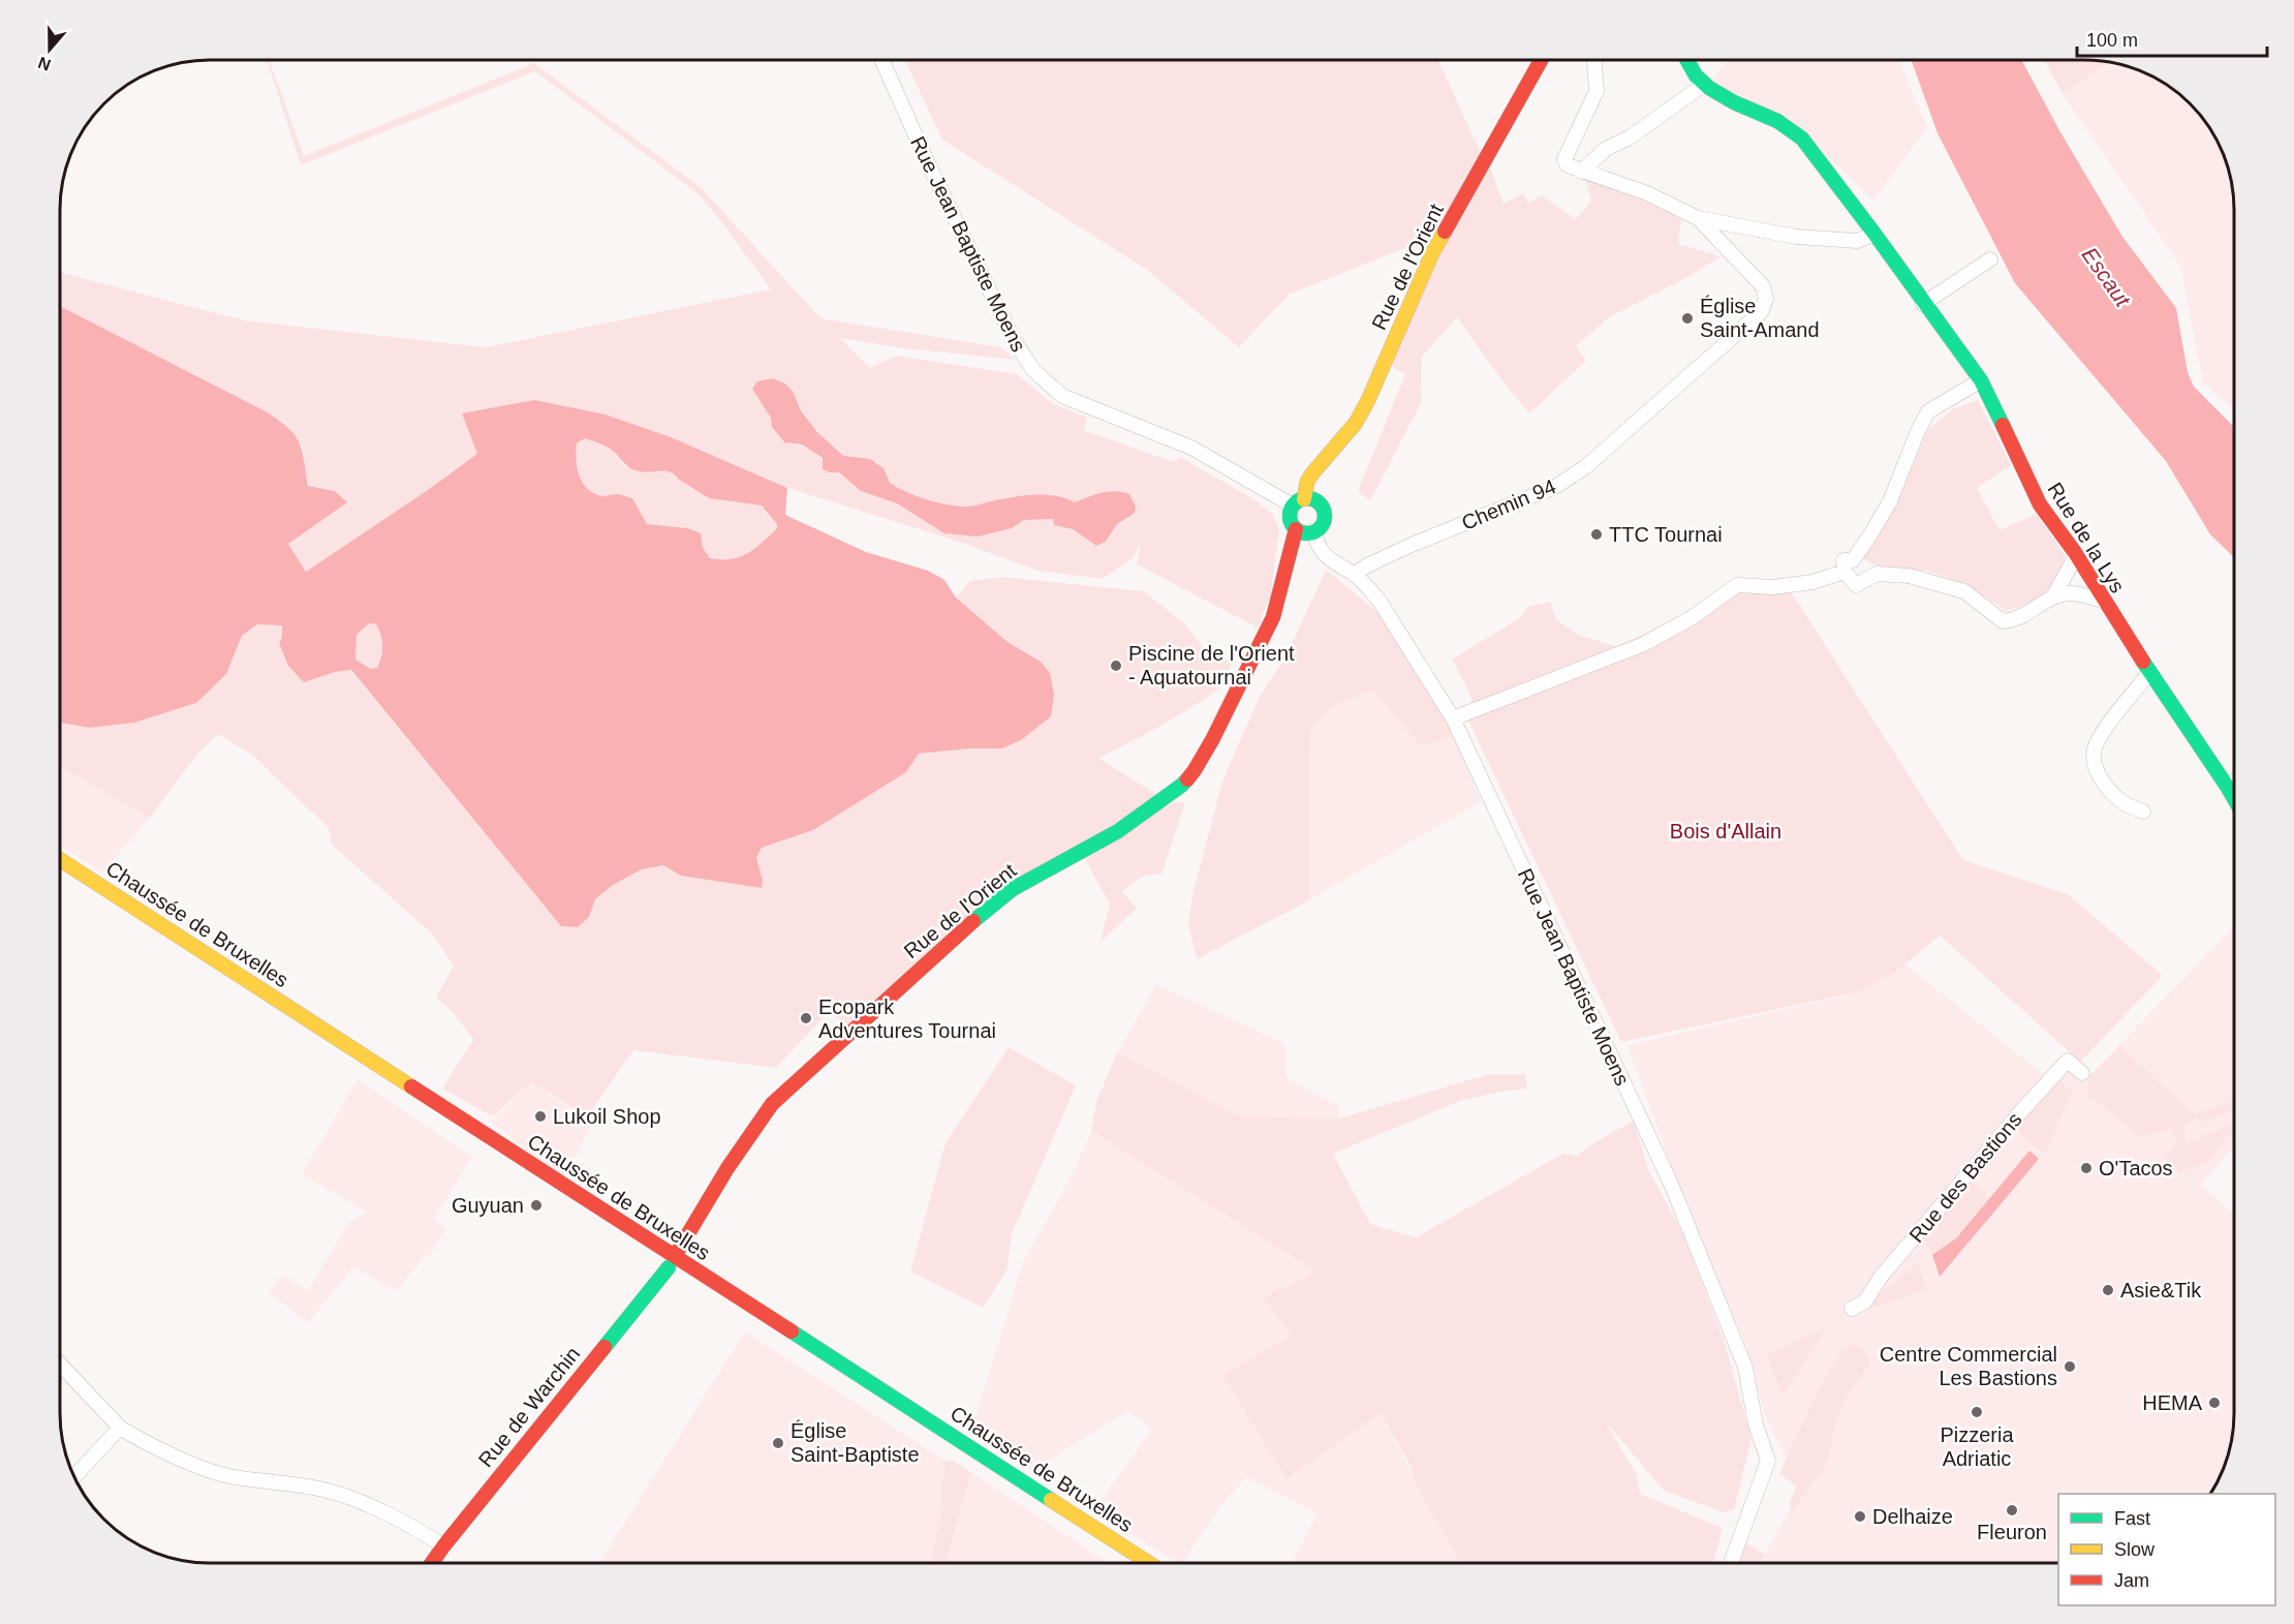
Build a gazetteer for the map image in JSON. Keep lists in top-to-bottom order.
{
  "streets": {
    "main road": [
      "Rue de l'Orient",
      "Rue de la Lys",
      "Chaussée de Bruxelles",
      "Rue de Warchin"
    ],
    "street": ["Rue Jean Baptiste Moens", "Chemin 94", "Rue des Bastions"]
  },
  "crossings": [
    ["Rue Jean Baptiste Moens", "Rue de l'Orient"],
    ["Rue Jean Baptiste Moens", "Chemin 94"],
    ["Rue de l'Orient", "Chaussée de Bruxelles"],
    ["Rue de l'Orient", "Rue de Warchin"],
    ["Chaussée de Bruxelles", "Rue de Warchin"]
  ],
  "water": ["Escaut"],
  "parks": ["Bois d'Allain"],
  "places": [
    "Église Saint-Amand",
    "TTC Tournai",
    "Piscine de l'Orient - Aquatournai",
    "Ecopark Adventures Tournai",
    "Lukoil Shop",
    "O'Tacos",
    "Guyuan",
    "Asie&Tik",
    "Centre Commercial Les Bastions",
    "HEMA",
    "Pizzeria Adriatic",
    "Église Saint-Baptiste",
    "Fleuron",
    "Delhaize"
  ],
  "legend": ["Fast", "Slow", "Jam"],
  "scale_bar": "100 m",
  "north": "bottom"
}
